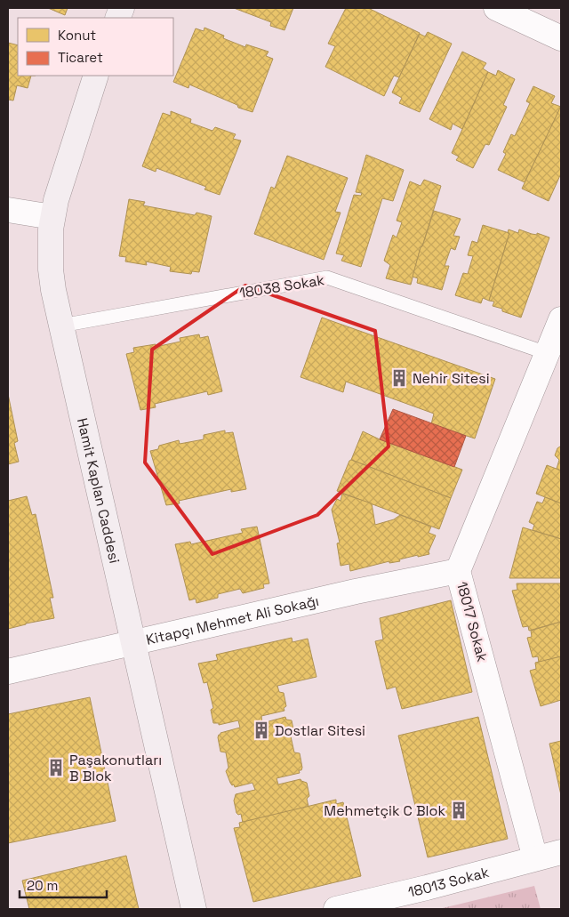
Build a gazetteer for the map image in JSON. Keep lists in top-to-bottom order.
{
  "streets": {
    "main road": ["Hamit Kaplan Caddesi"],
    "street": ["Kitapçı Mehmet Ali Sokağı", "18017 Sokak", "18013 Sokak"],
    "lane": ["18038 Sokak"]
  },
  "crossings": [
    ["18038 Sokak", "Hamit Kaplan Caddesi"],
    ["18038 Sokak", "18017 Sokak"],
    ["Hamit Kaplan Caddesi", "Kitapçı Mehmet Ali Sokağı"],
    ["Kitapçı Mehmet Ali Sokağı", "18017 Sokak"],
    ["18017 Sokak", "18013 Sokak"]
  ],
  "places": {
    "building": [
      "Nehir Sitesi",
      "Dostlar Sitesi",
      "Paşakonutları B Blok",
      "Mehmetçik C Blok"
    ]
  },
  "legend": ["Konut", "Ticaret"],
  "scale_bar": "20 m"
}
